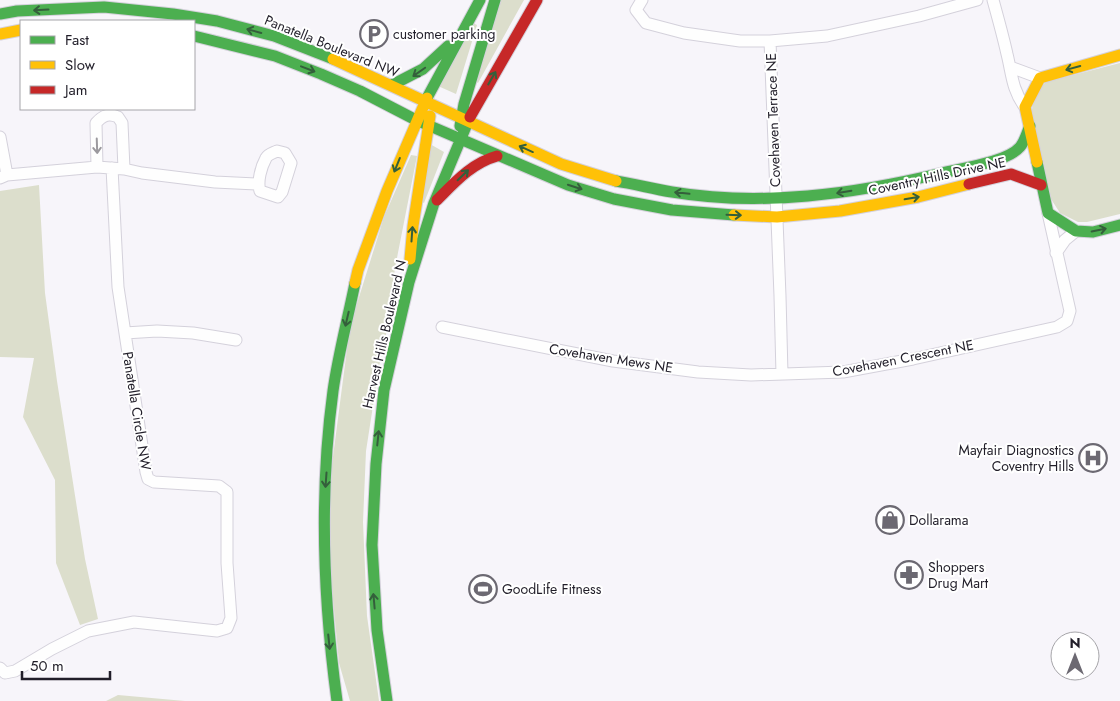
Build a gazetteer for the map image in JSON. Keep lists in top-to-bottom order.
{
  "streets": {
    "street": [
      "Panatella Boulevard NW",
      "Covehaven Terrace NE",
      "Coventry Hills Drive NE",
      "Harvest Hills Boulevard N",
      "Covehaven Mews NE",
      "Covehaven Crescent NE",
      "Panatella Circle NW"
    ]
  },
  "crossings": [
    ["Panatella Boulevard NW", "Coventry Hills Drive NE"],
    ["Panatella Boulevard NW", "Harvest Hills Boulevard N"],
    ["Covehaven Terrace NE", "Coventry Hills Drive NE"],
    ["Coventry Hills Drive NE", "Harvest Hills Boulevard N"],
    ["Covehaven Mews NE", "Covehaven Crescent NE"]
  ],
  "places": {
    "parking": ["customer parking"],
    "hospital": ["Mayfair Diagnostics Coventry Hills"],
    "shop": ["Dollarama"],
    "pharmacy": ["Shoppers Drug Mart"],
    "sports": ["GoodLife Fitness"]
  },
  "legend": ["Fast", "Slow", "Jam"],
  "scale_bar": "50 m",
  "north": "top"
}
